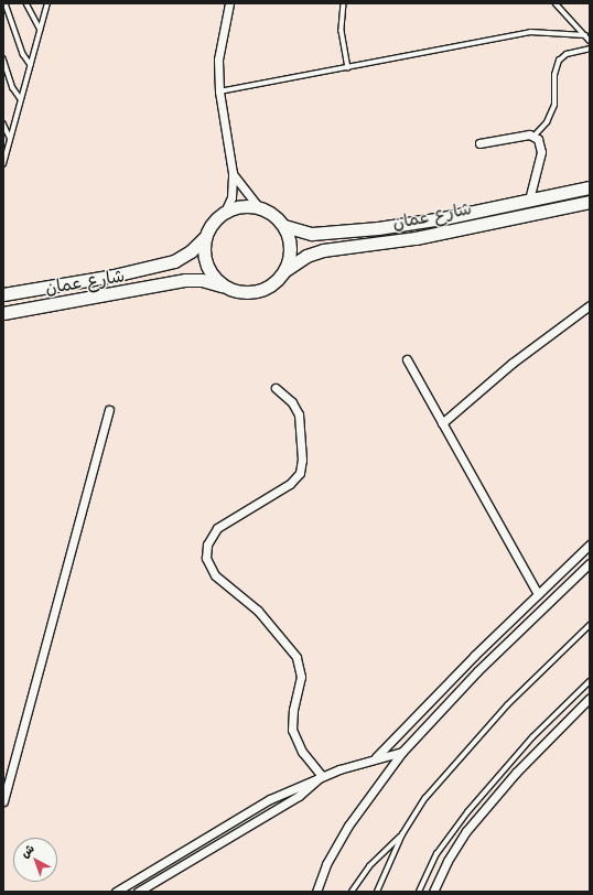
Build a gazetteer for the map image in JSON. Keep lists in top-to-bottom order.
{
  "streets": {
    "main road": ["شارع عمان"]
  },
  "north": "top left"
}
